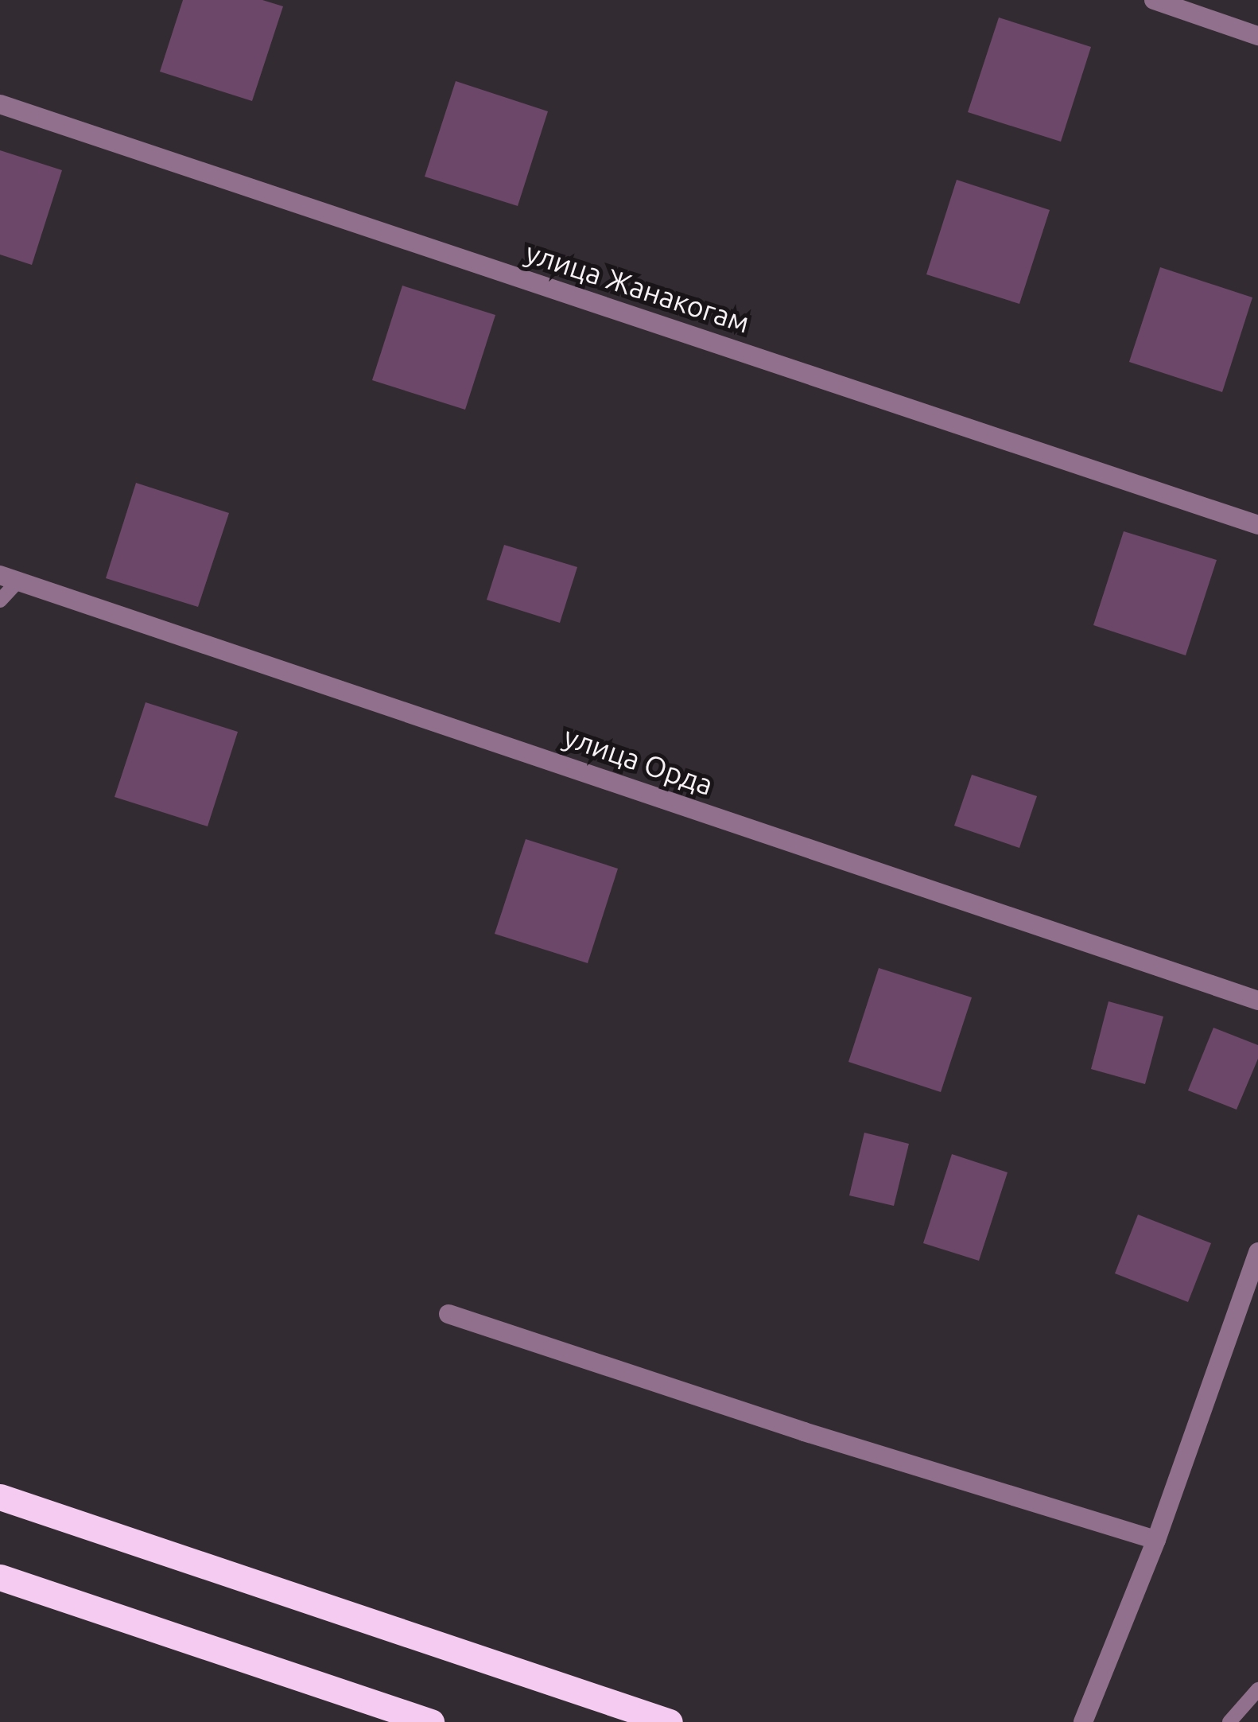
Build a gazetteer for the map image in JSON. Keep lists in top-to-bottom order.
{
  "streets": {
    "street": ["улица Жанакогам", "улица Орда"]
  }
}
